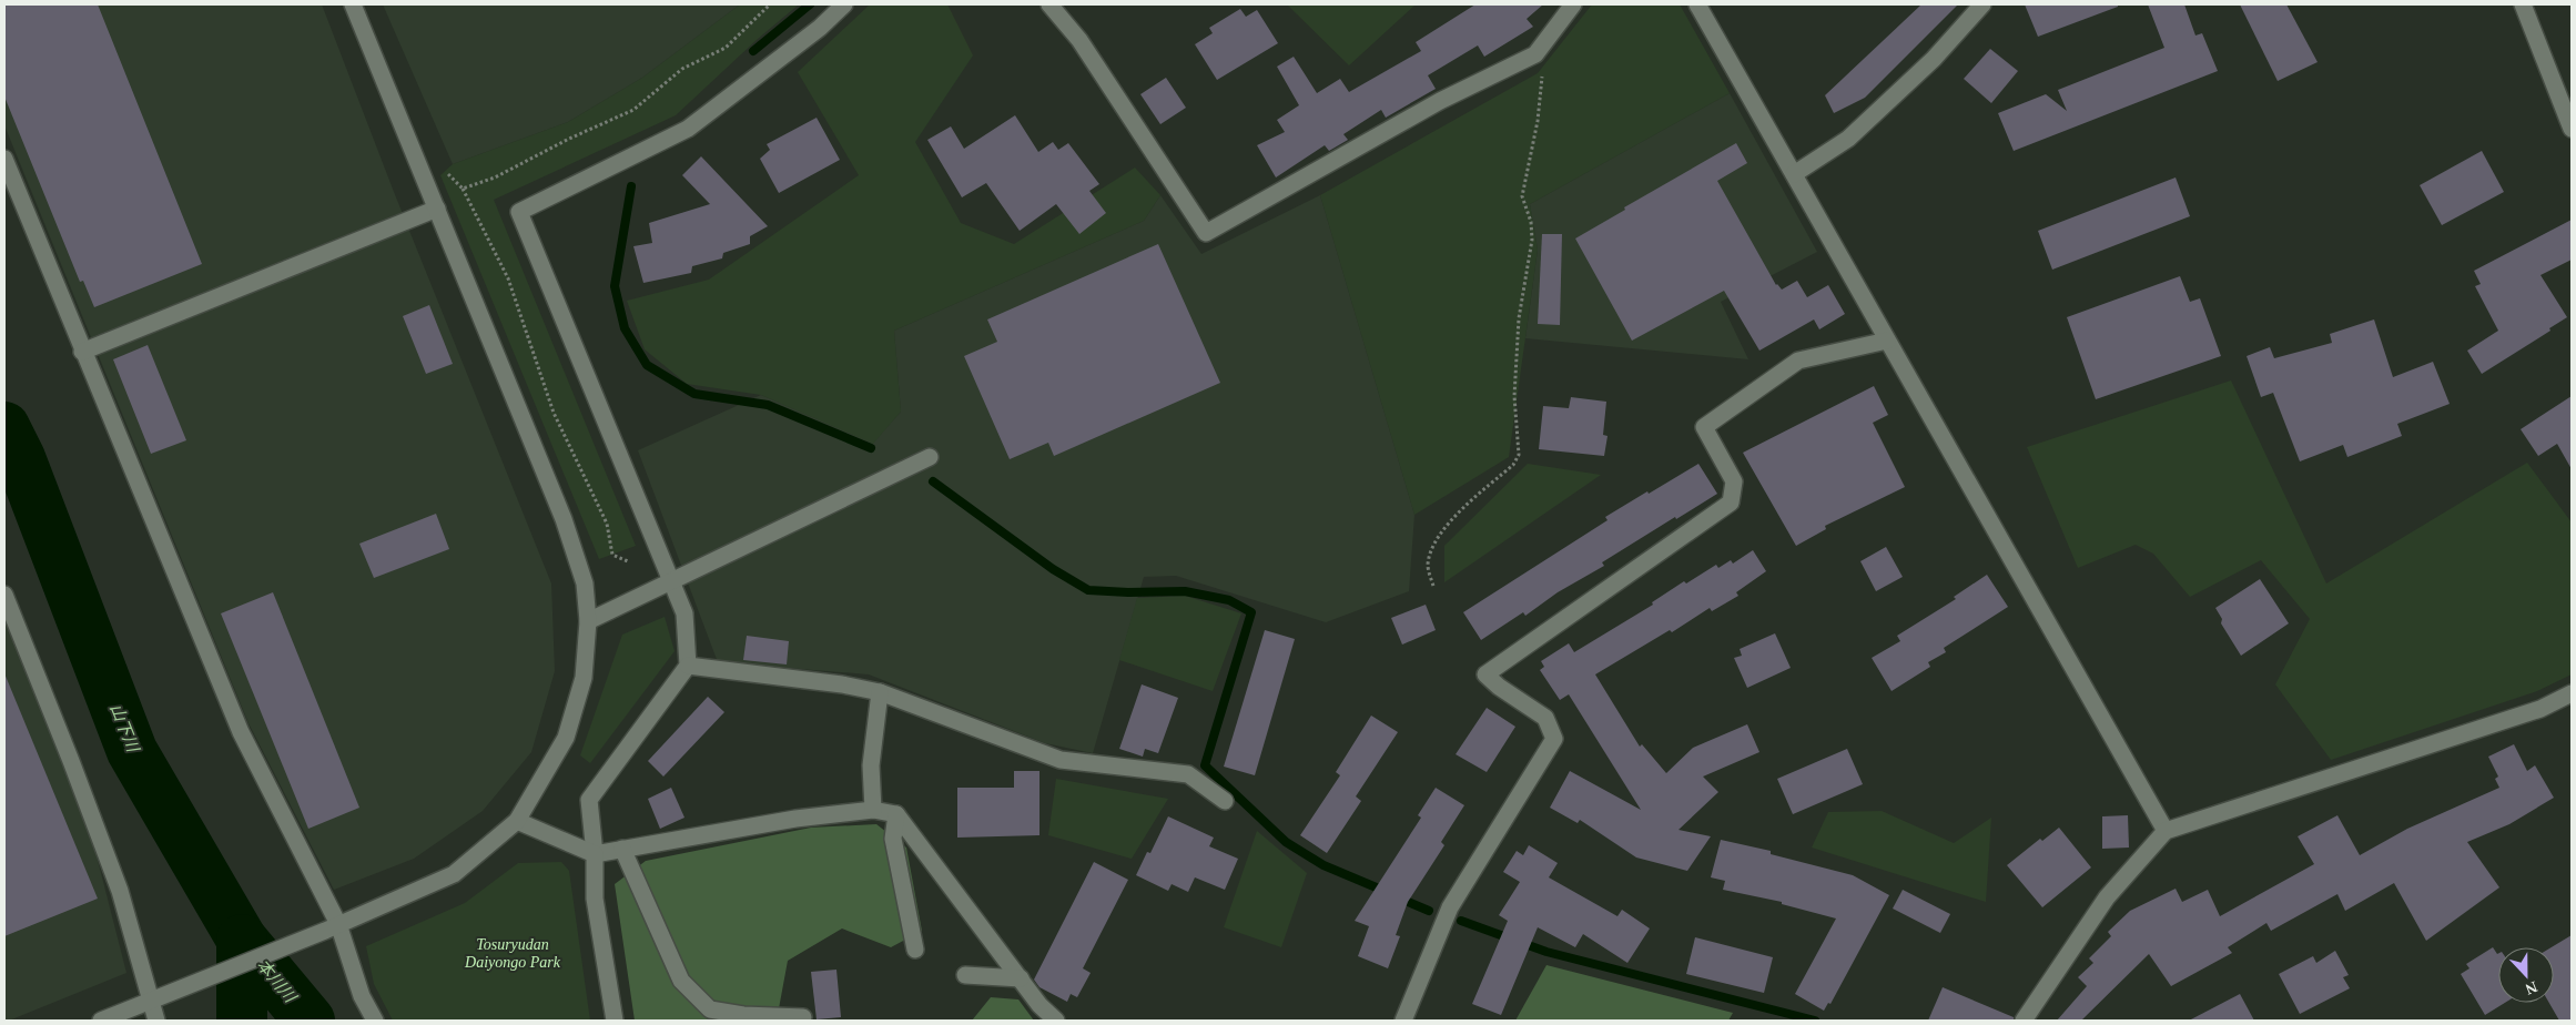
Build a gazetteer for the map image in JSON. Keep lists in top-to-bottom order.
{
  "water": ["山下川", "本川川"],
  "parks": ["Tosuryudan Daiyongo Park"],
  "north": "bottom"
}
